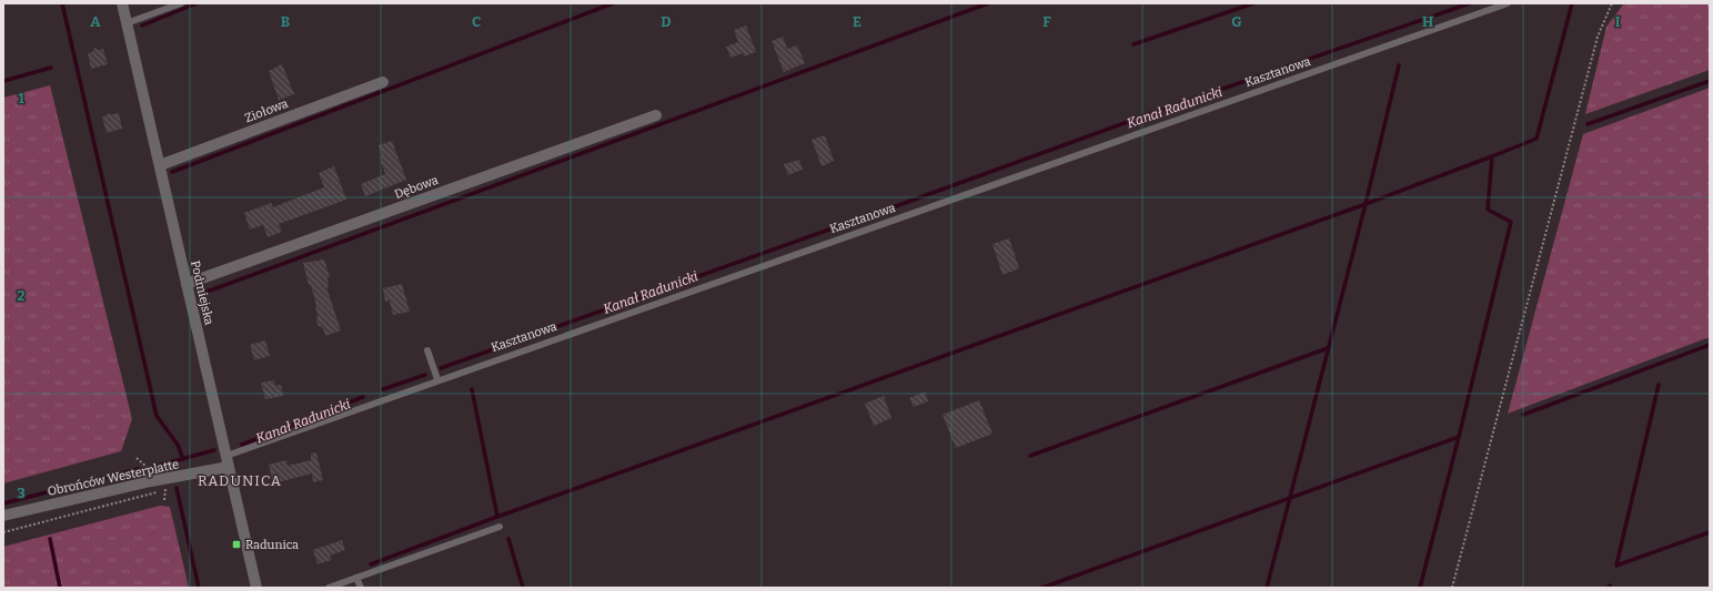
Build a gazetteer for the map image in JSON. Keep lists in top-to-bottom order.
{
  "streets": {
    "street": [
      "Ziołowa",
      "Dębowa",
      "Podmiejska",
      "Obrońców Westerplatte"
    ],
    "lane": ["Kasztanowa"]
  },
  "crossings": [
    ["Kasztanowa", "Podmiejska"],
    ["Ziołowa", "Podmiejska"],
    ["Dębowa", "Podmiejska"],
    ["Podmiejska", "Obrońców Westerplatte"]
  ],
  "districts": ["RADUNICA"],
  "water": ["Kanał Radunicki"],
  "places": {
    "transit": ["Radunica"]
  },
  "grid": {
    "columns": [
      "A",
      "B",
      "C",
      "D",
      "E",
      "F",
      "G",
      "H",
      "I"
    ],
    "rows": ["1", "2", "3"]
  }
}
